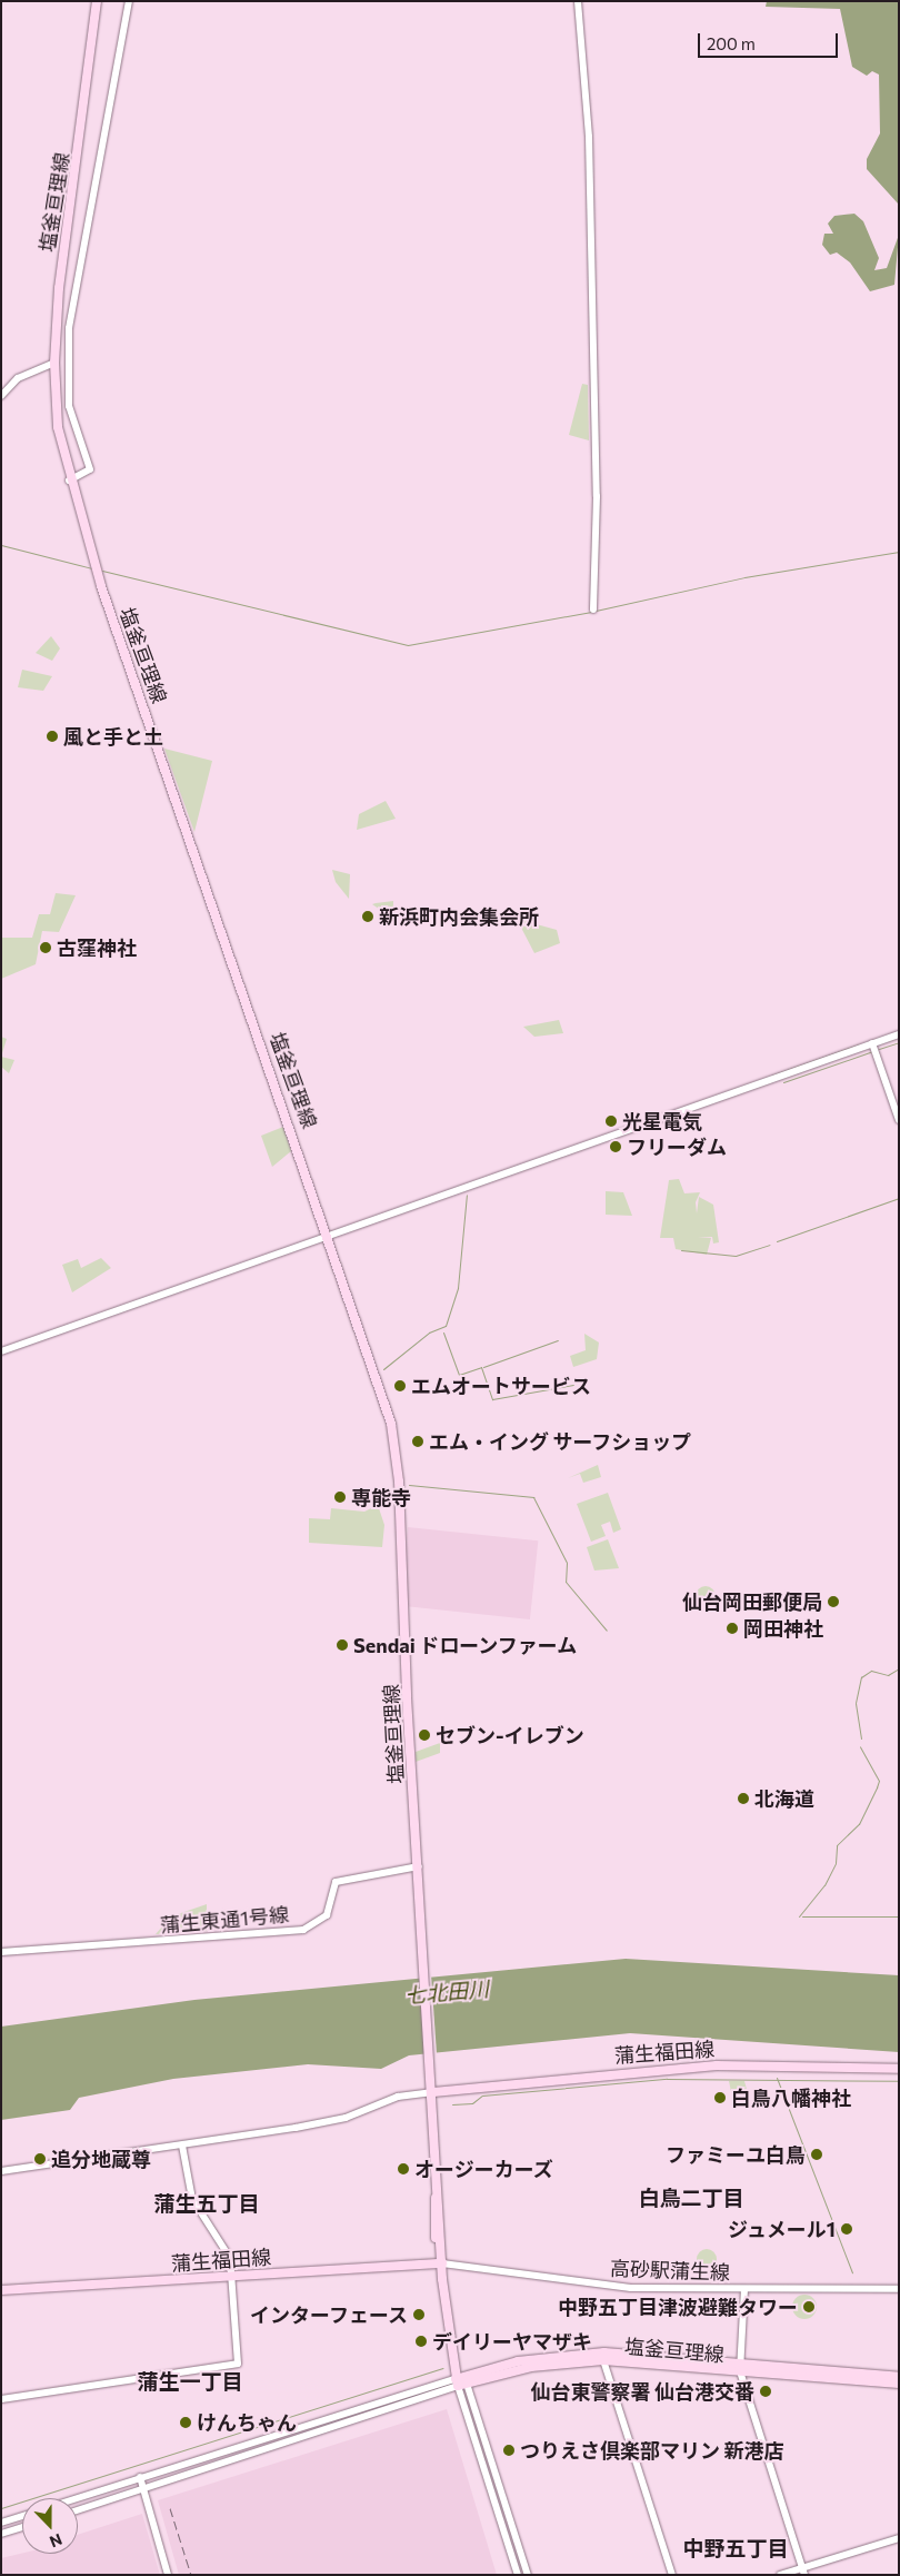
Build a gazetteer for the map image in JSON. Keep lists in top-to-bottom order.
{
  "streets": {
    "main road": ["塩釜亘理線", "蒲生福田線"],
    "street": ["蒲生東通1号線", "高砂駅蒲生線"]
  },
  "crossings": [
    ["塩釜亘理線", "蒲生東通1号線"],
    ["塩釜亘理線", "蒲生福田線"],
    ["塩釜亘理線", "高砂駅蒲生線"],
    ["蒲生福田線", "高砂駅蒲生線"]
  ],
  "districts": [
    "白鳥二丁目",
    "蒲生五丁目",
    "蒲生一丁目",
    "中野五丁目"
  ],
  "water": ["七北田川"],
  "places": [
    "風と手と土",
    "新浜町内会集会所",
    "古窪神社",
    "光星電気",
    "フリーダム",
    "エムオートサービス",
    "エム・イング サーフショップ",
    "専能寺",
    "仙台岡田郵便局",
    "岡田神社",
    "Sendai ドローンファーム",
    "セブン-イレブン",
    "北海道",
    "白鳥八幡神社",
    "ファミーユ白鳥",
    "追分地蔵尊",
    "オージーカーズ",
    "ジュメール1",
    "中野五丁目津波避難タワー",
    "インターフェース",
    "デイリーヤマザキ",
    "仙台東警察署 仙台港交番",
    "けんちゃん",
    "つりえさ倶楽部マリン 新港店"
  ],
  "scale_bar": "200 m",
  "north": "bottom"
}
